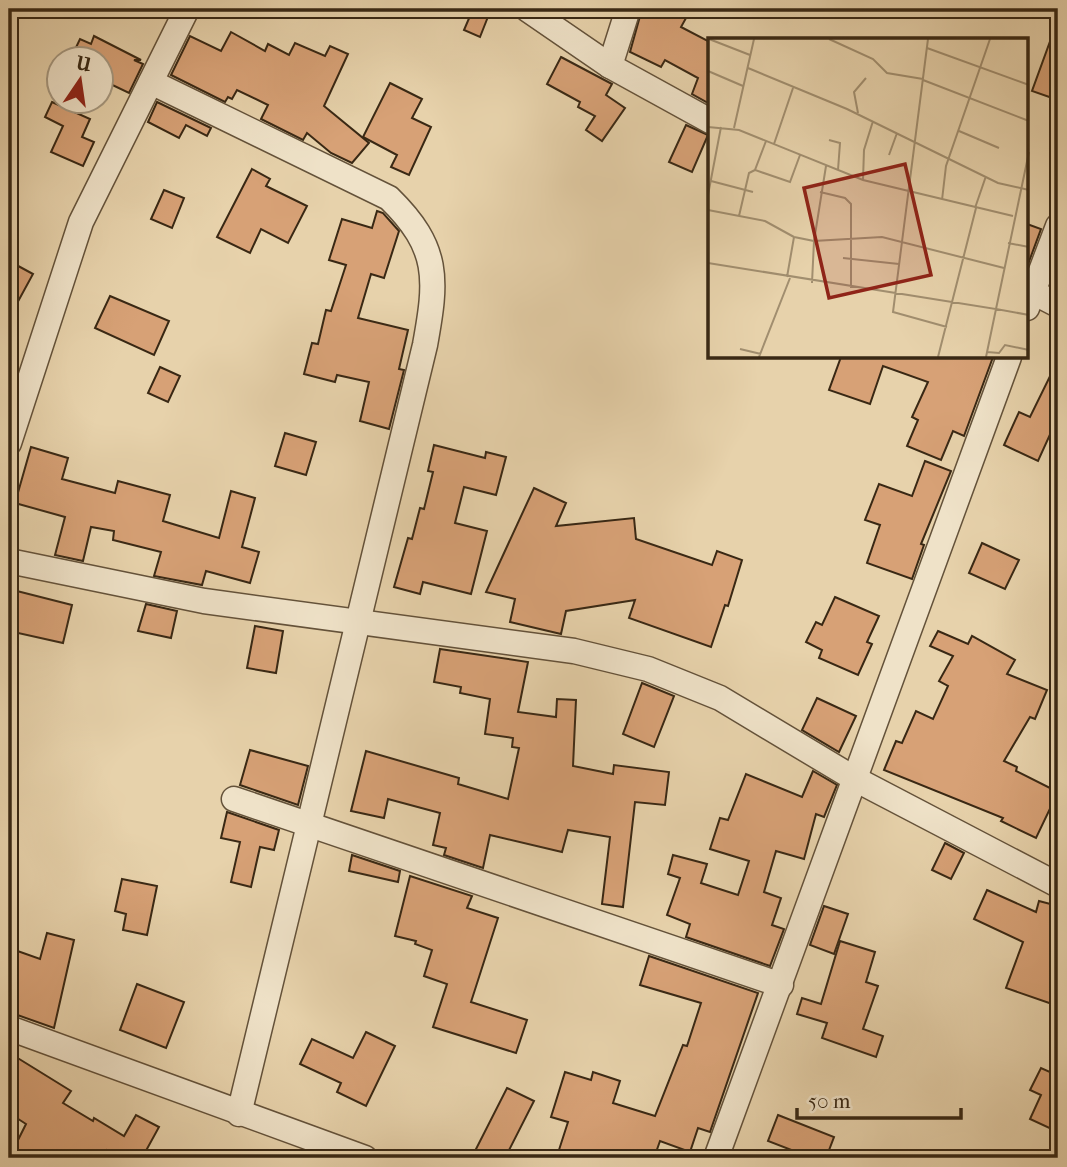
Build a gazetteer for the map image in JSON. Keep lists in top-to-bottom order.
{
  "scale_bar": "50 m",
  "north": "top"
}
